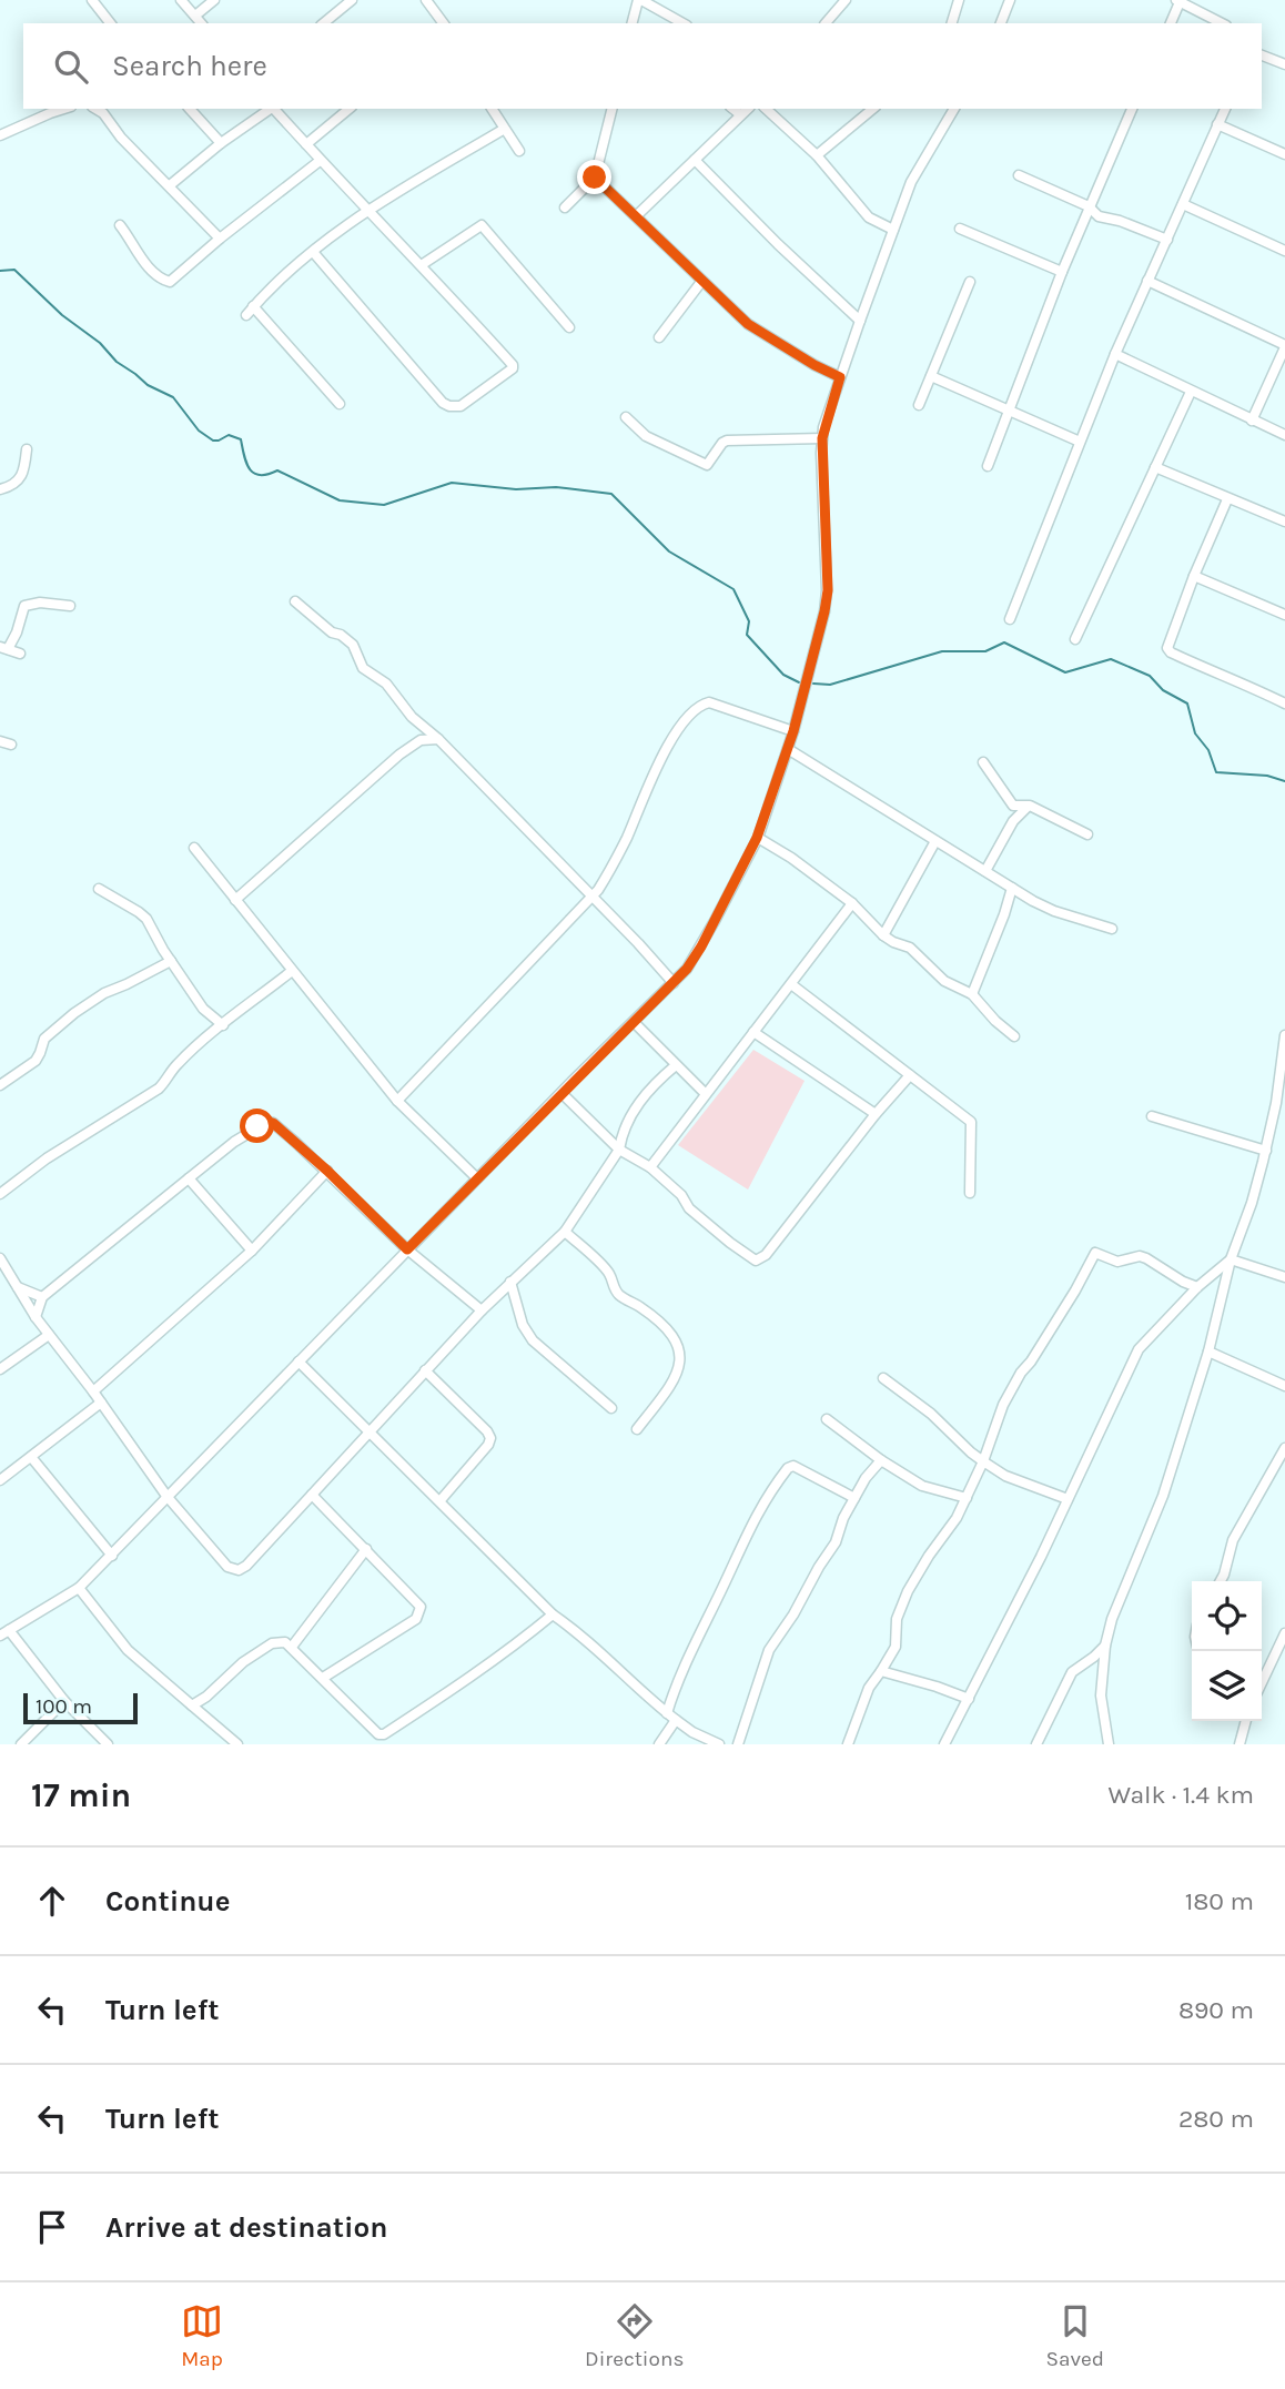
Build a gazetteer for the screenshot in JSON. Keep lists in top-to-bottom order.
{
  "scale_bar": "100 m",
  "page": {
    "search": "Search here",
    "scale": "100 m",
    "heading": ["17 min", "Walk · 1.4 km"],
    "list": [
      ["Continue", "180 m"],
      ["Turn left", "890 m"],
      ["Turn left", "280 m"],
      "Arrive at destination"
    ],
    "nav": ["Map", "Directions", "Saved"]
  }
}
